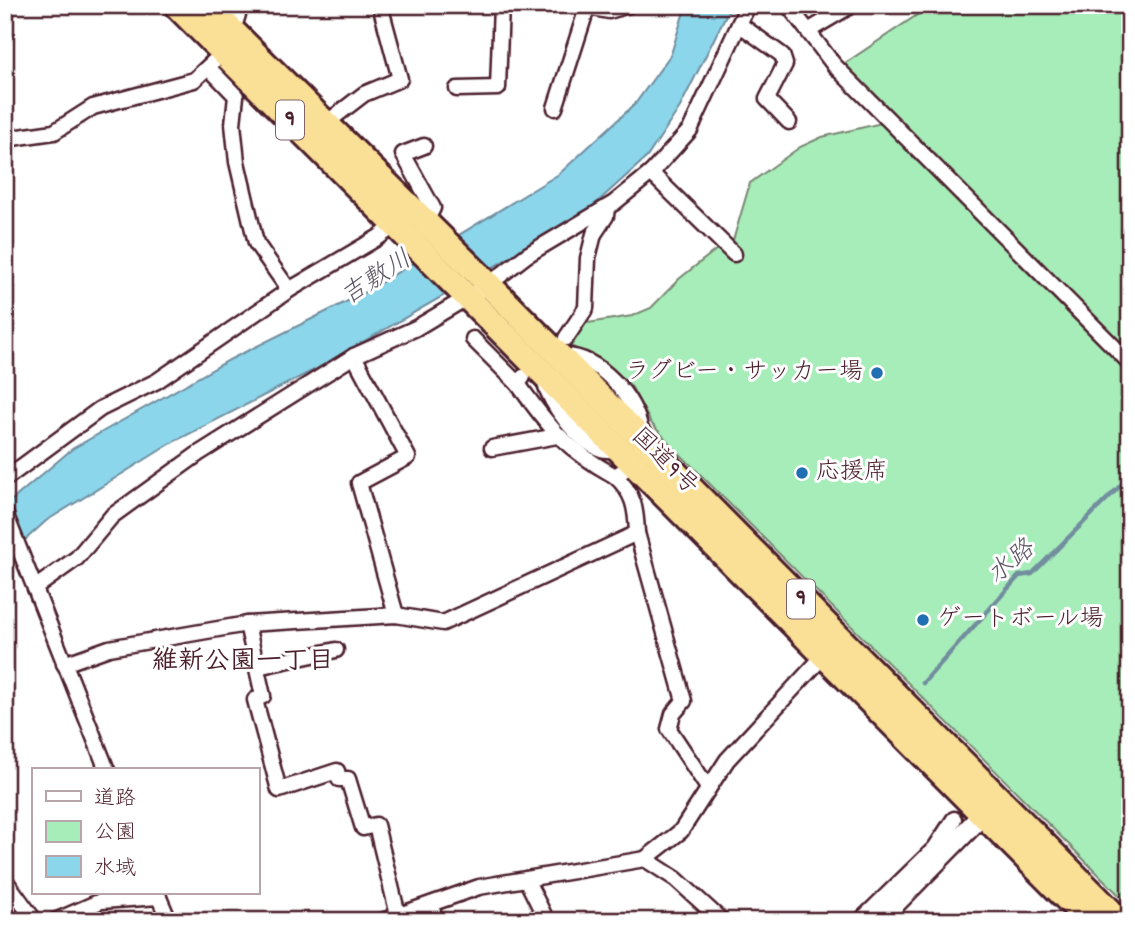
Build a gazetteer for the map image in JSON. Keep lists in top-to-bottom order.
{
  "streets": {
    "highway": ["9", "国道9号"]
  },
  "districts": ["維新公園一丁目"],
  "water": ["吉敷川", "水路"],
  "places": ["ラグビー・サッカー場", "応援席", "ゲートボール場"],
  "legend": ["道路", "公園", "水域"]
}
